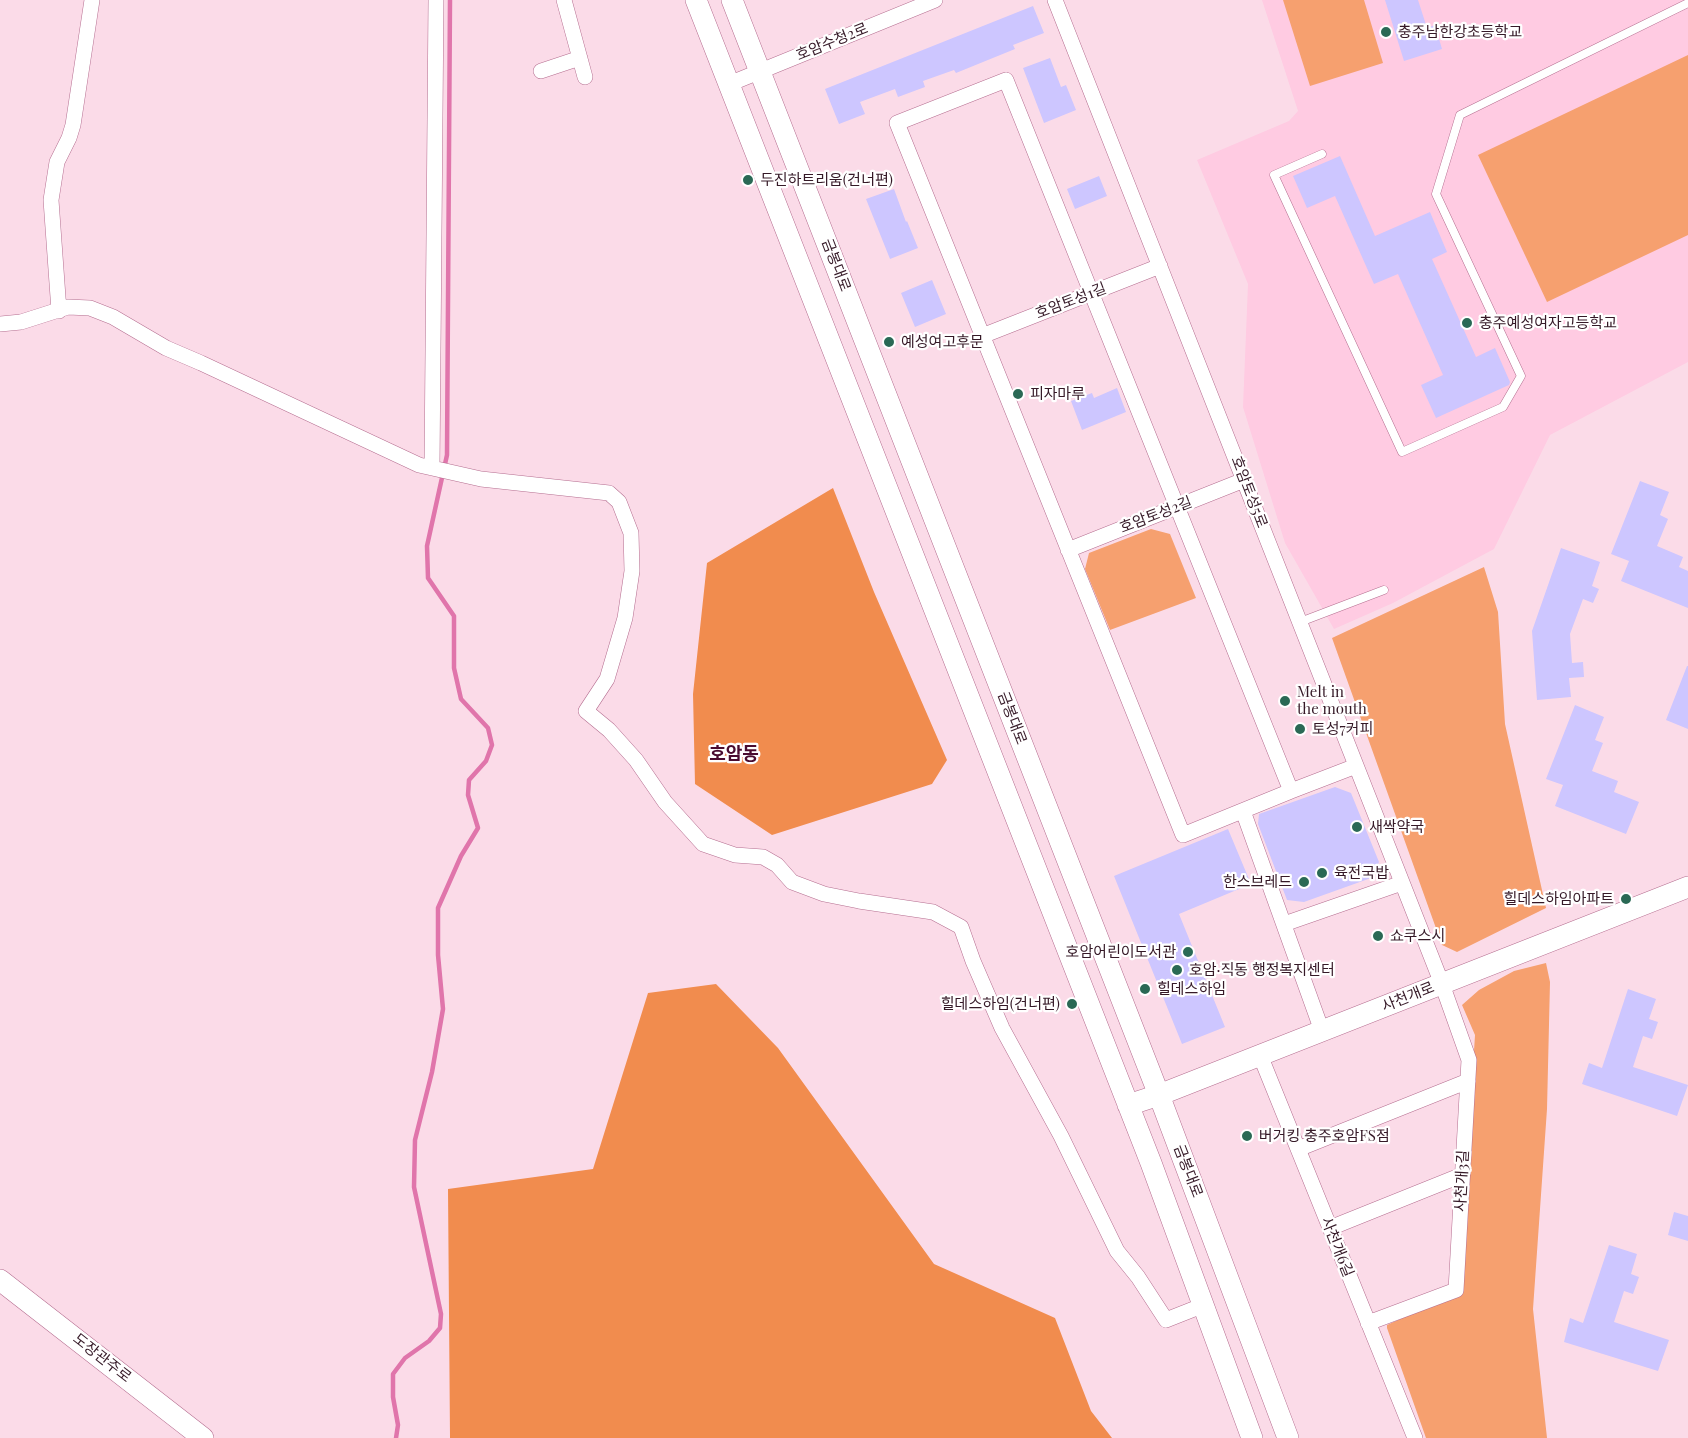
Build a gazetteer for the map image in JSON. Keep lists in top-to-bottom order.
{
  "streets": {
    "street": [
      "호암수청2로",
      "금봉대로",
      "호암토성1길",
      "호암토성5로",
      "호암토성2길",
      "사천개로",
      "사천개3길",
      "사천개6길",
      "도장관주로"
    ]
  },
  "crossings": [
    ["호암수청2로", "금봉대로"],
    ["금봉대로", "사천개로"],
    ["호암토성1길", "호암토성5로"],
    ["호암토성5로", "호암토성2길"],
    ["호암토성5로", "사천개로"],
    ["호암토성5로", "사천개3길"],
    ["사천개로", "사천개3길"],
    ["사천개로", "사천개6길"],
    ["사천개3길", "사천개6길"]
  ],
  "districts": ["호암동"],
  "places": [
    "충주남한강초등학교",
    "두진하트리움(건너편)",
    "충주예성여자고등학교",
    "예성여고후문",
    "피자마루",
    "Melt in the mouth",
    "토성7커피",
    "새싹약국",
    "육전국밥",
    "한스브레드",
    "힐데스하임아파트",
    "쇼쿠스시",
    "호암어린이도서관",
    "호암·직동 행정복지센터",
    "힐데스하임",
    "힐데스하임(건너편)",
    "버거킹 충주호암FS점"
  ]
}
